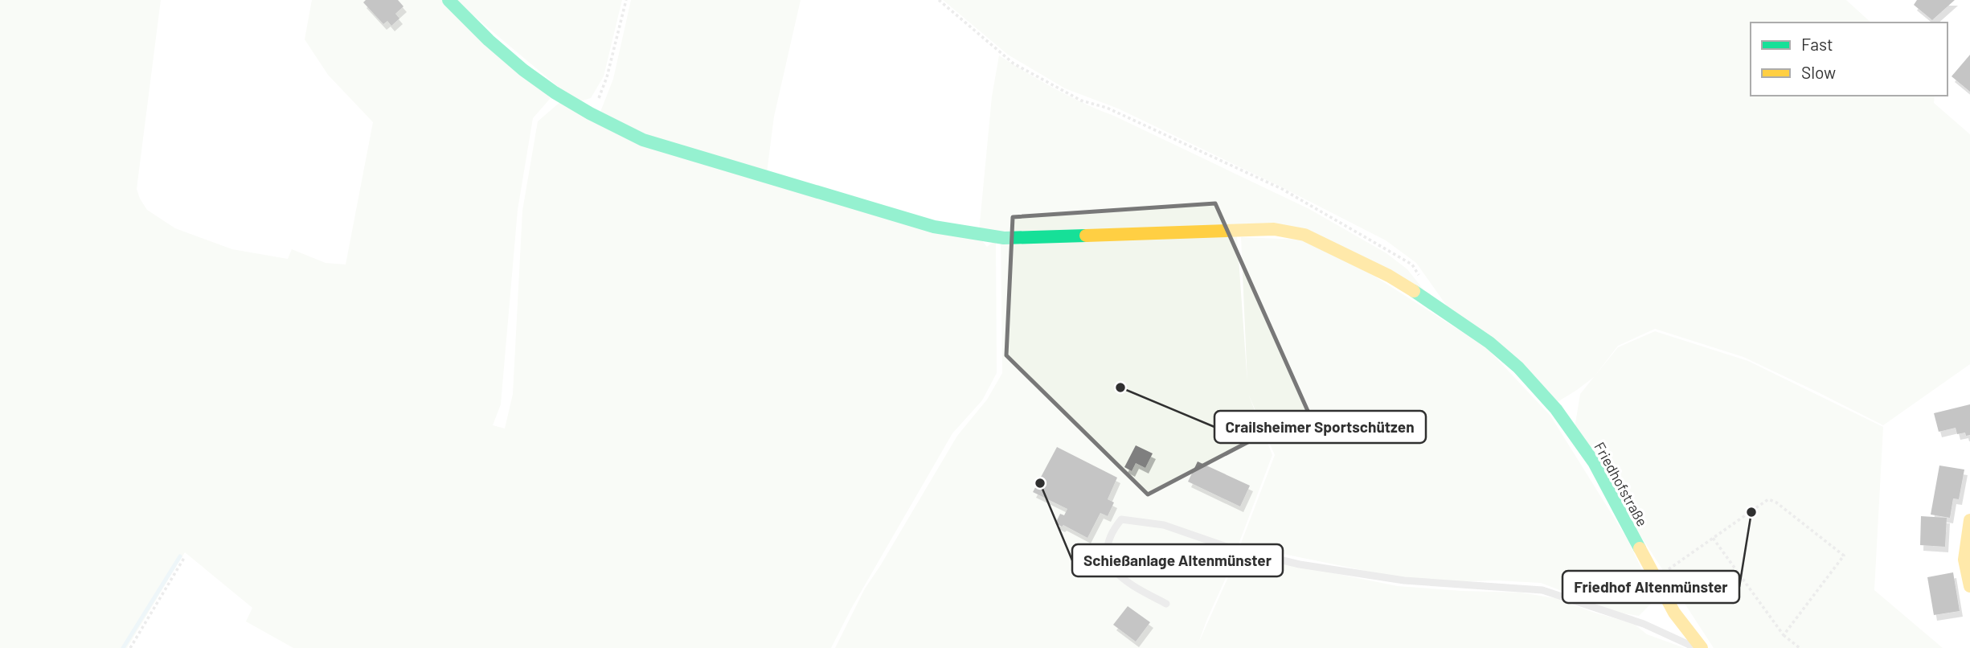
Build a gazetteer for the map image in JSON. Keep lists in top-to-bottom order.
{
  "streets": {
    "street": ["Friedhofstraße"]
  },
  "places": ["Crailsheimer Sportschützen", "Schießanlage Altenmünster", "Friedhof Altenmünster"],
  "legend": ["Fast", "Slow"]
}
